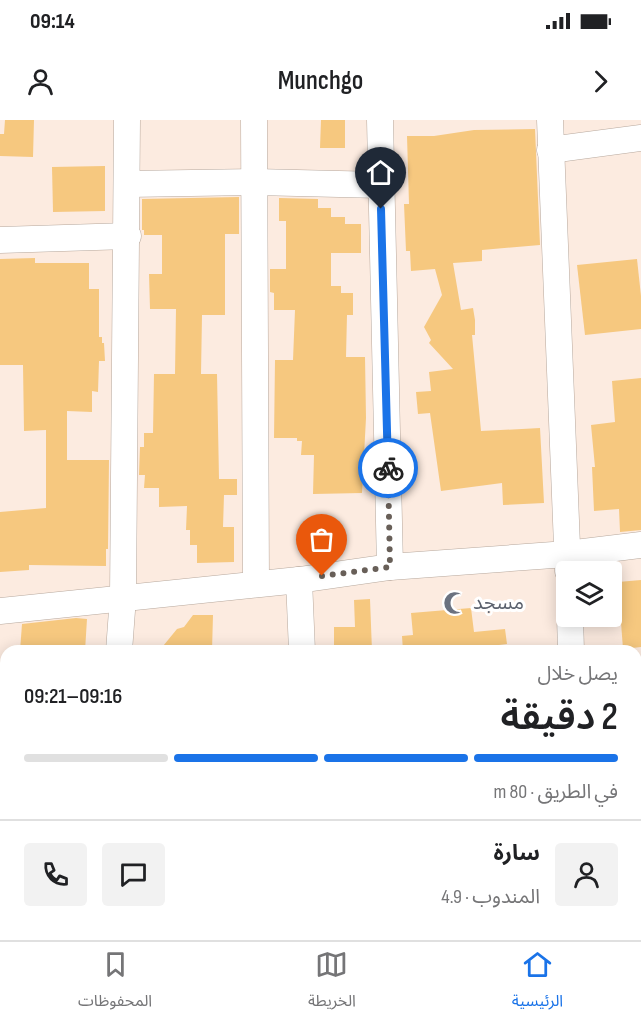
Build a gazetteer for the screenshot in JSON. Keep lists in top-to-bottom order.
{
  "places": {
    "mosque": ["مسجد"]
  },
  "page": {
    "status": "09:14",
    "header": "Munchgo",
    "heading": ["2 دقيقة", "يصل خلال", "09:16–09:21"],
    "panel": ["سارة", "المندوب · 4.9"],
    "bar": "في الطريق · 80 m",
    "tabs": ["الرئيسية", "الخريطة", "المحفوظات"]
  }
}
